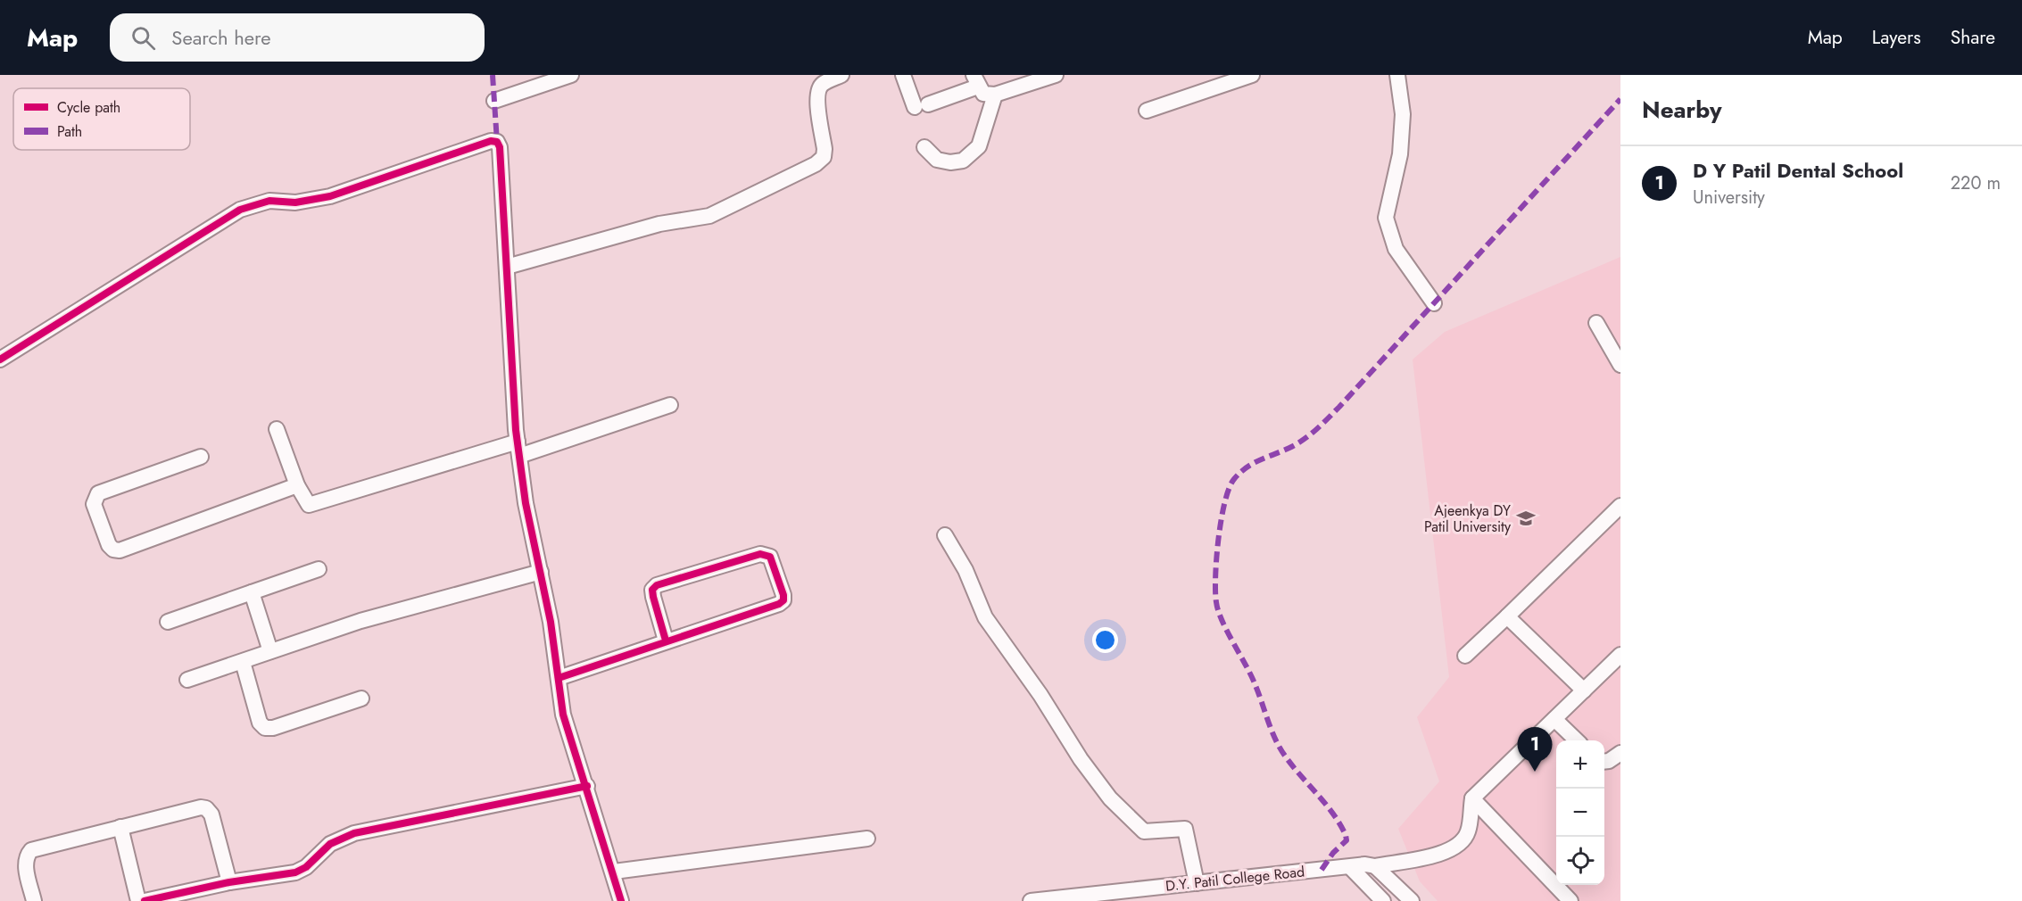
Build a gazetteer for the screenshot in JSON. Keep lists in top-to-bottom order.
{
  "streets": {
    "street": ["D.Y. Patil College Road"]
  },
  "places": {
    "school or university": ["Ajeenkya DY Patil University"]
  },
  "legend": ["Cycle path", "Path"],
  "page": {
    "header": "Map",
    "search": "Search here",
    "nav": ["Map", "Layers", "Share"],
    "heading": "Nearby",
    "list": [
      {
        "mark": "1",
        "name": "D Y Patil Dental School",
        "note": "University",
        "value": "220 m"
      }
    ],
    "pins": "1",
    "map_buttons": ["+", "−"]
  }
}
